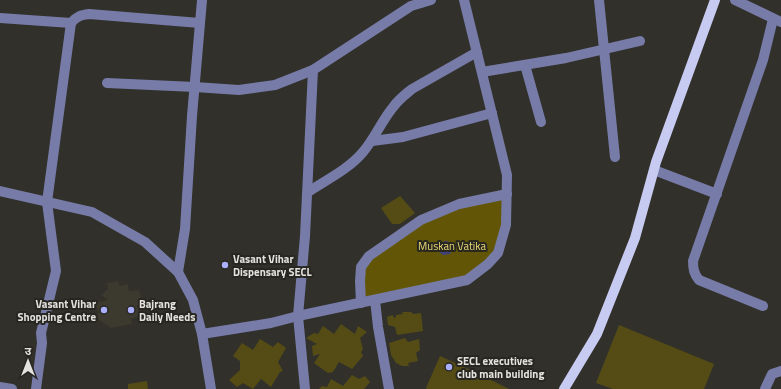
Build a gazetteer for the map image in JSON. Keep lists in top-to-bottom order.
{
  "parks": ["Muskan Vatika"],
  "places": [
    "Vasant Vihar Dispensary SECL",
    "Vasant Vihar Shopping Centre",
    "Bajrang Daily Needs",
    "SECL executives club main building"
  ],
  "north": "top"
}
